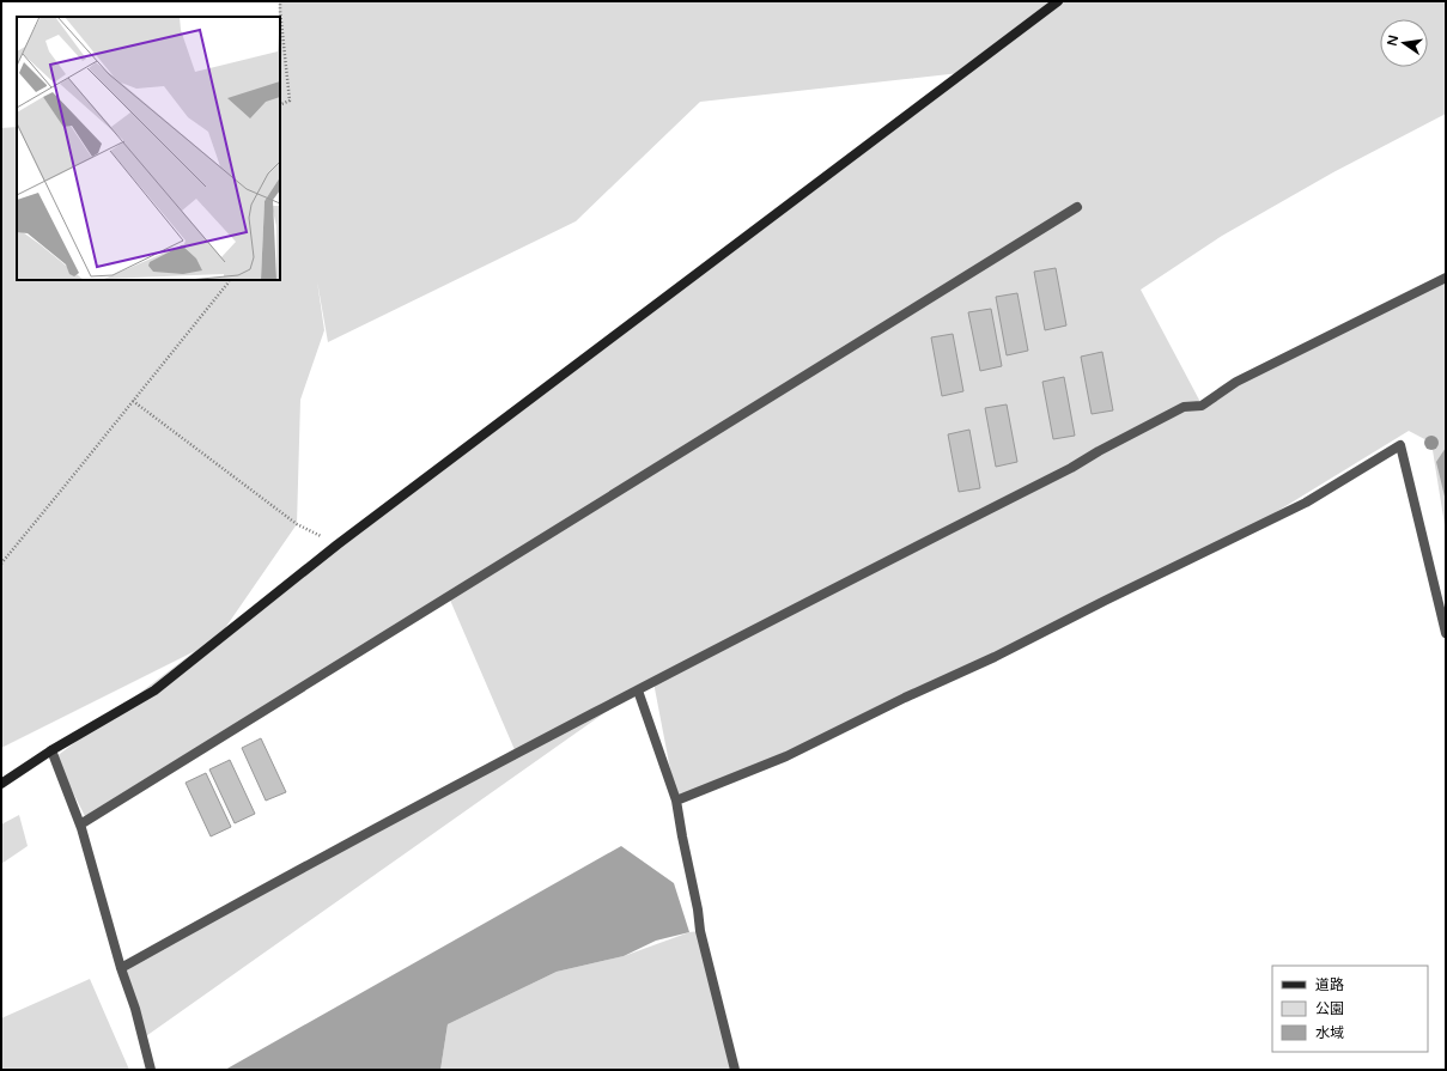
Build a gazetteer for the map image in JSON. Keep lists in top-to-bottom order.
{
  "legend": ["道路", "公園", "水域"],
  "north": "left"
}
